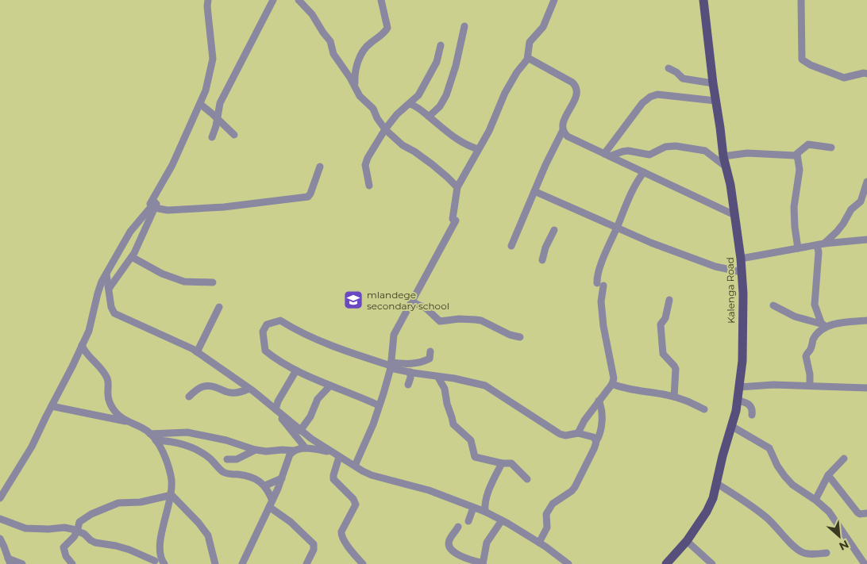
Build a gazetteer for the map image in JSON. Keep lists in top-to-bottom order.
{
  "streets": {
    "main road": ["Kalenga Road"]
  },
  "places": {
    "school or university": ["mlandege secondary school"]
  },
  "north": "bottom right"
}
